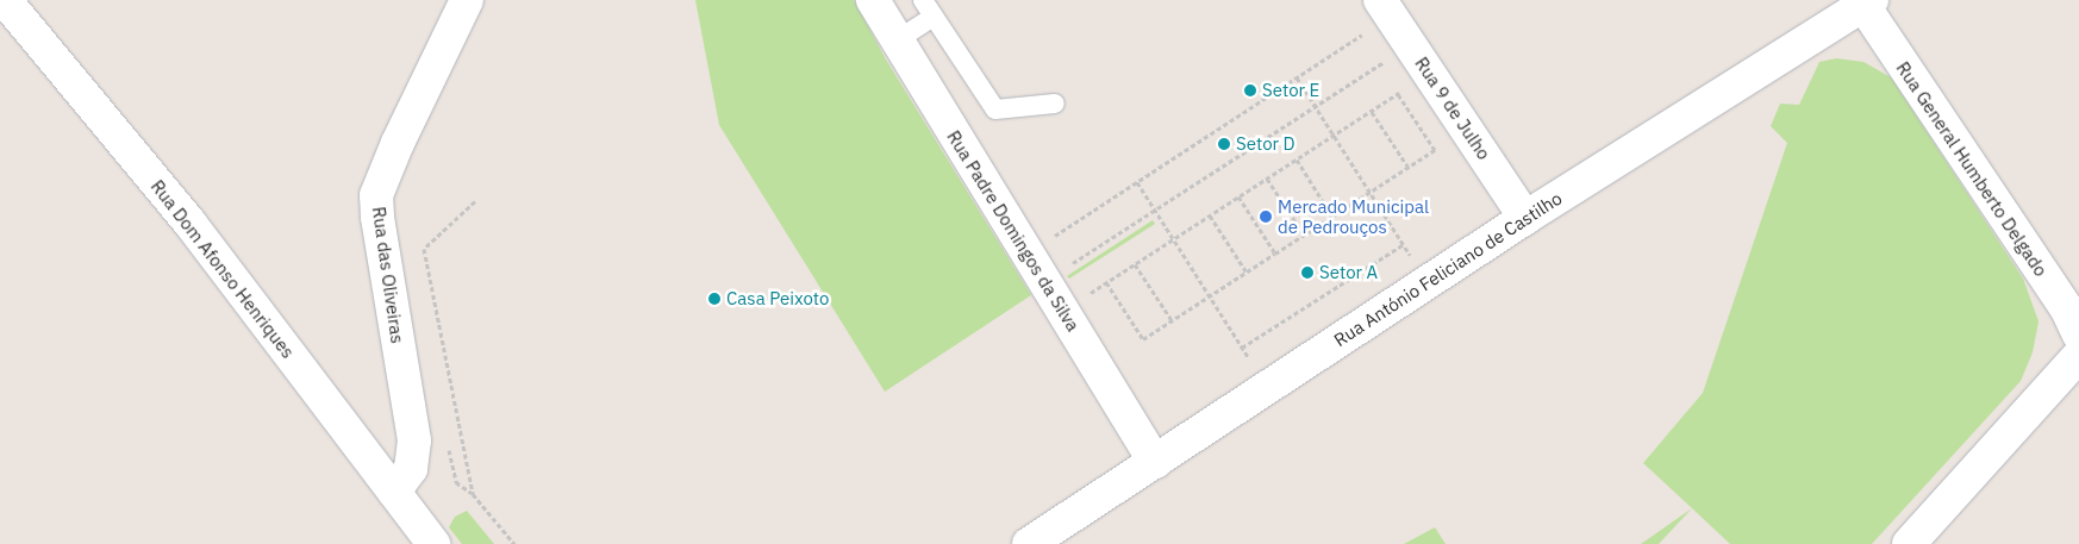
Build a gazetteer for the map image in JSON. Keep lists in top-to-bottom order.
{
  "streets": {
    "street": [
      "Rua 9 de Julho",
      "Rua General Humberto Delgado",
      "Rua Padre Domingos da Silva",
      "Rua Dom Afonso Henriques",
      "Rua António Feliciano de Castilho",
      "Rua das Oliveiras"
    ]
  },
  "crossings": [
    ["Rua 9 de Julho", "Rua António Feliciano de Castilho"],
    ["Rua General Humberto Delgado", "Rua António Feliciano de Castilho"],
    ["Rua Padre Domingos da Silva", "Rua António Feliciano de Castilho"],
    ["Rua Dom Afonso Henriques", "Rua das Oliveiras"]
  ],
  "places": [
    "Setor E",
    "Setor D",
    "Mercado Municipal de Pedrouços",
    "Setor A",
    "Casa Peixoto"
  ]
}
